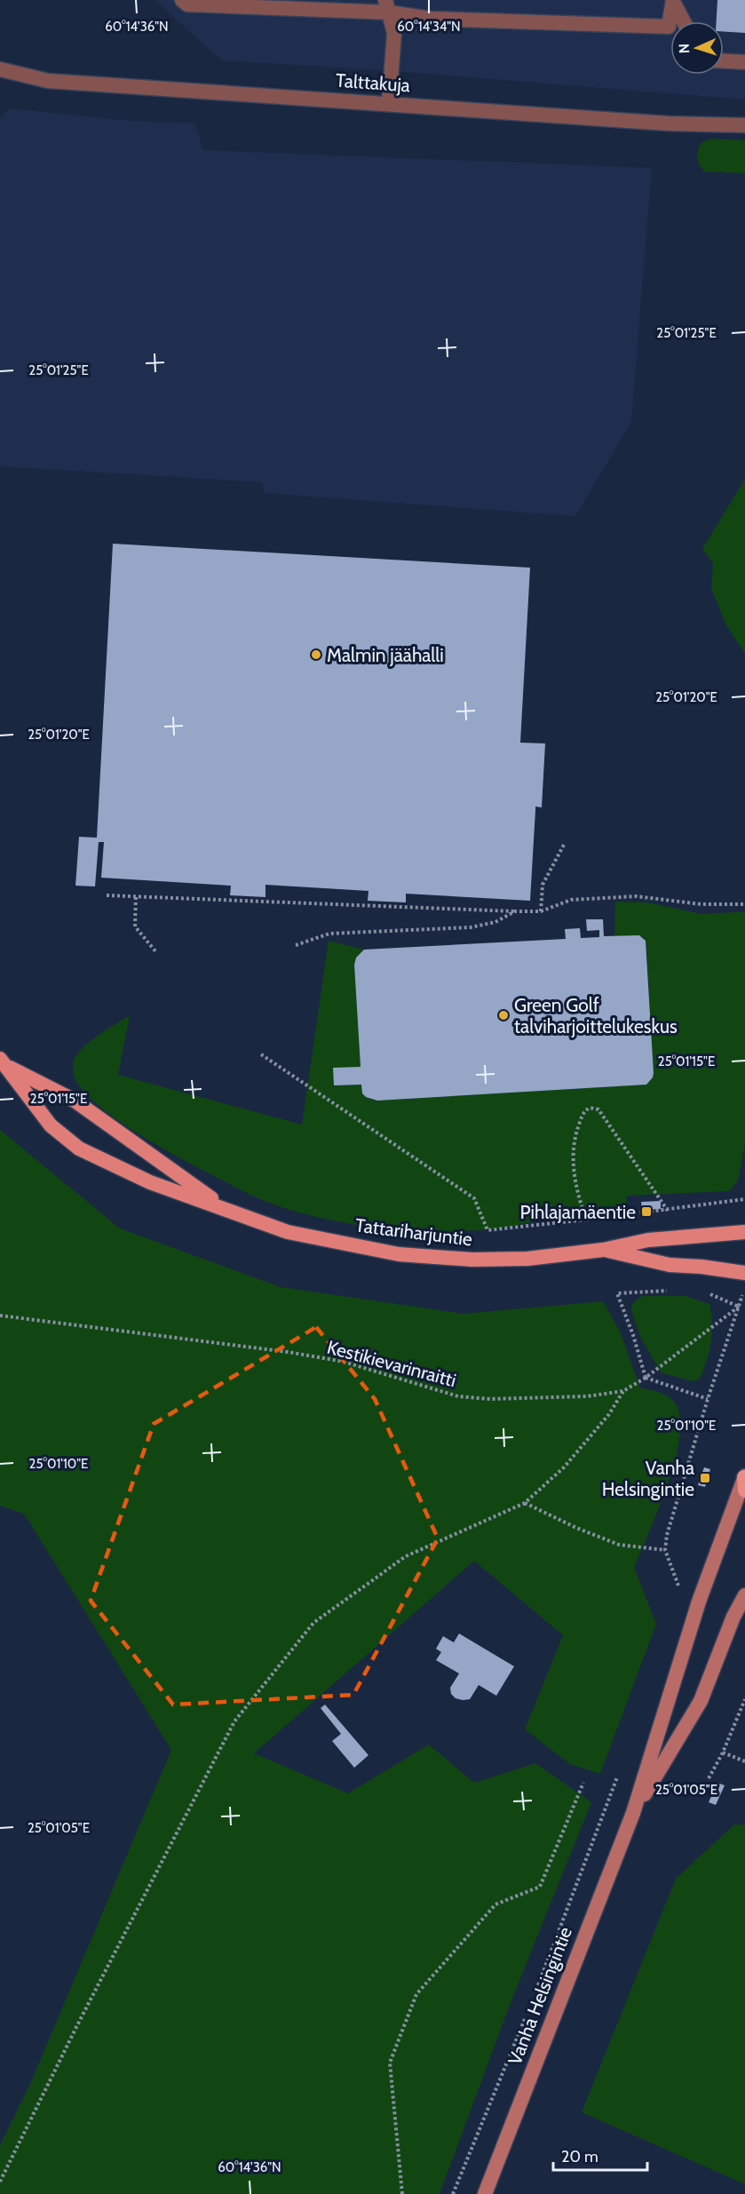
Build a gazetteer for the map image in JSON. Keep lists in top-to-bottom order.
{
  "streets": {
    "main road": ["Tattariharjuntie", "Vanha Helsingintie"],
    "street": ["Talttakuja"],
    "path": ["Kestikievarinraitti"]
  },
  "places": {
    "other": ["Malmin jäähalli", "Green Golf talviharjoittelukeskus"],
    "transit": ["Pihlajamäentie", "Vanha Helsingintie"]
  },
  "scale_bar": "20 m",
  "north": "left",
  "coordinates": [
    "60°14'36\"N",
    "60°14'34\"N",
    "25°01'25\"E",
    "25°01'20\"E",
    "25°01'15\"E",
    "25°01'10\"E",
    "25°01'05\"E"
  ]
}
